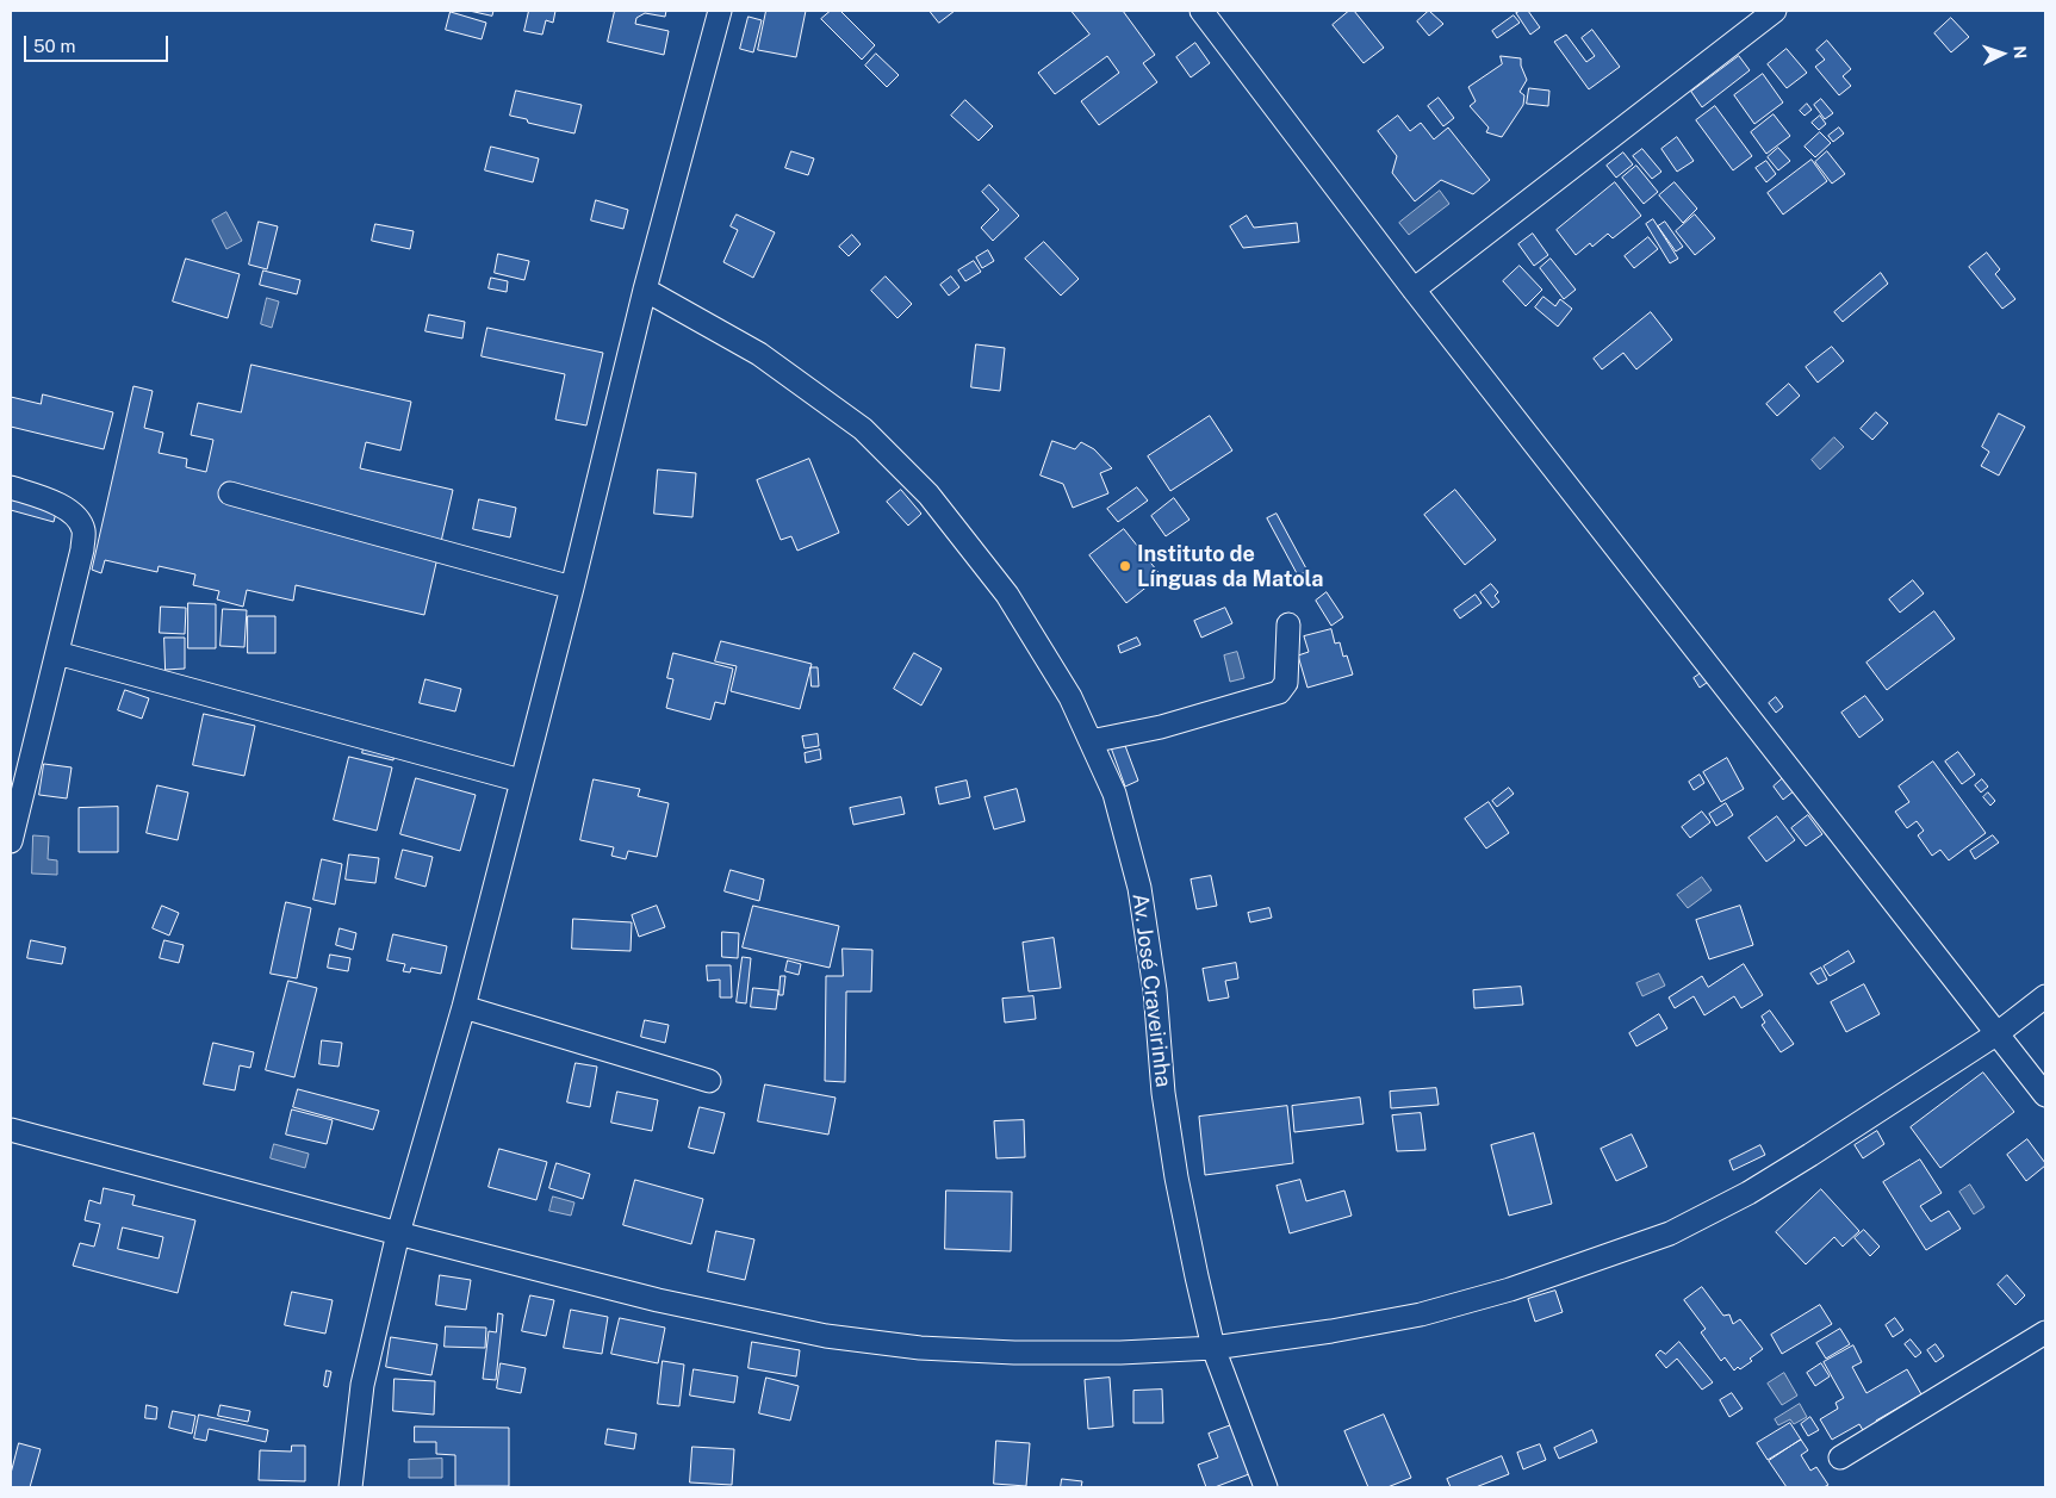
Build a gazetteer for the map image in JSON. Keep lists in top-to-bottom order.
{
  "streets": {
    "street": ["Av. José Craveirinha"]
  },
  "places": ["Instituto de Línguas da Matola"],
  "scale_bar": "50 m",
  "north": "right"
}
